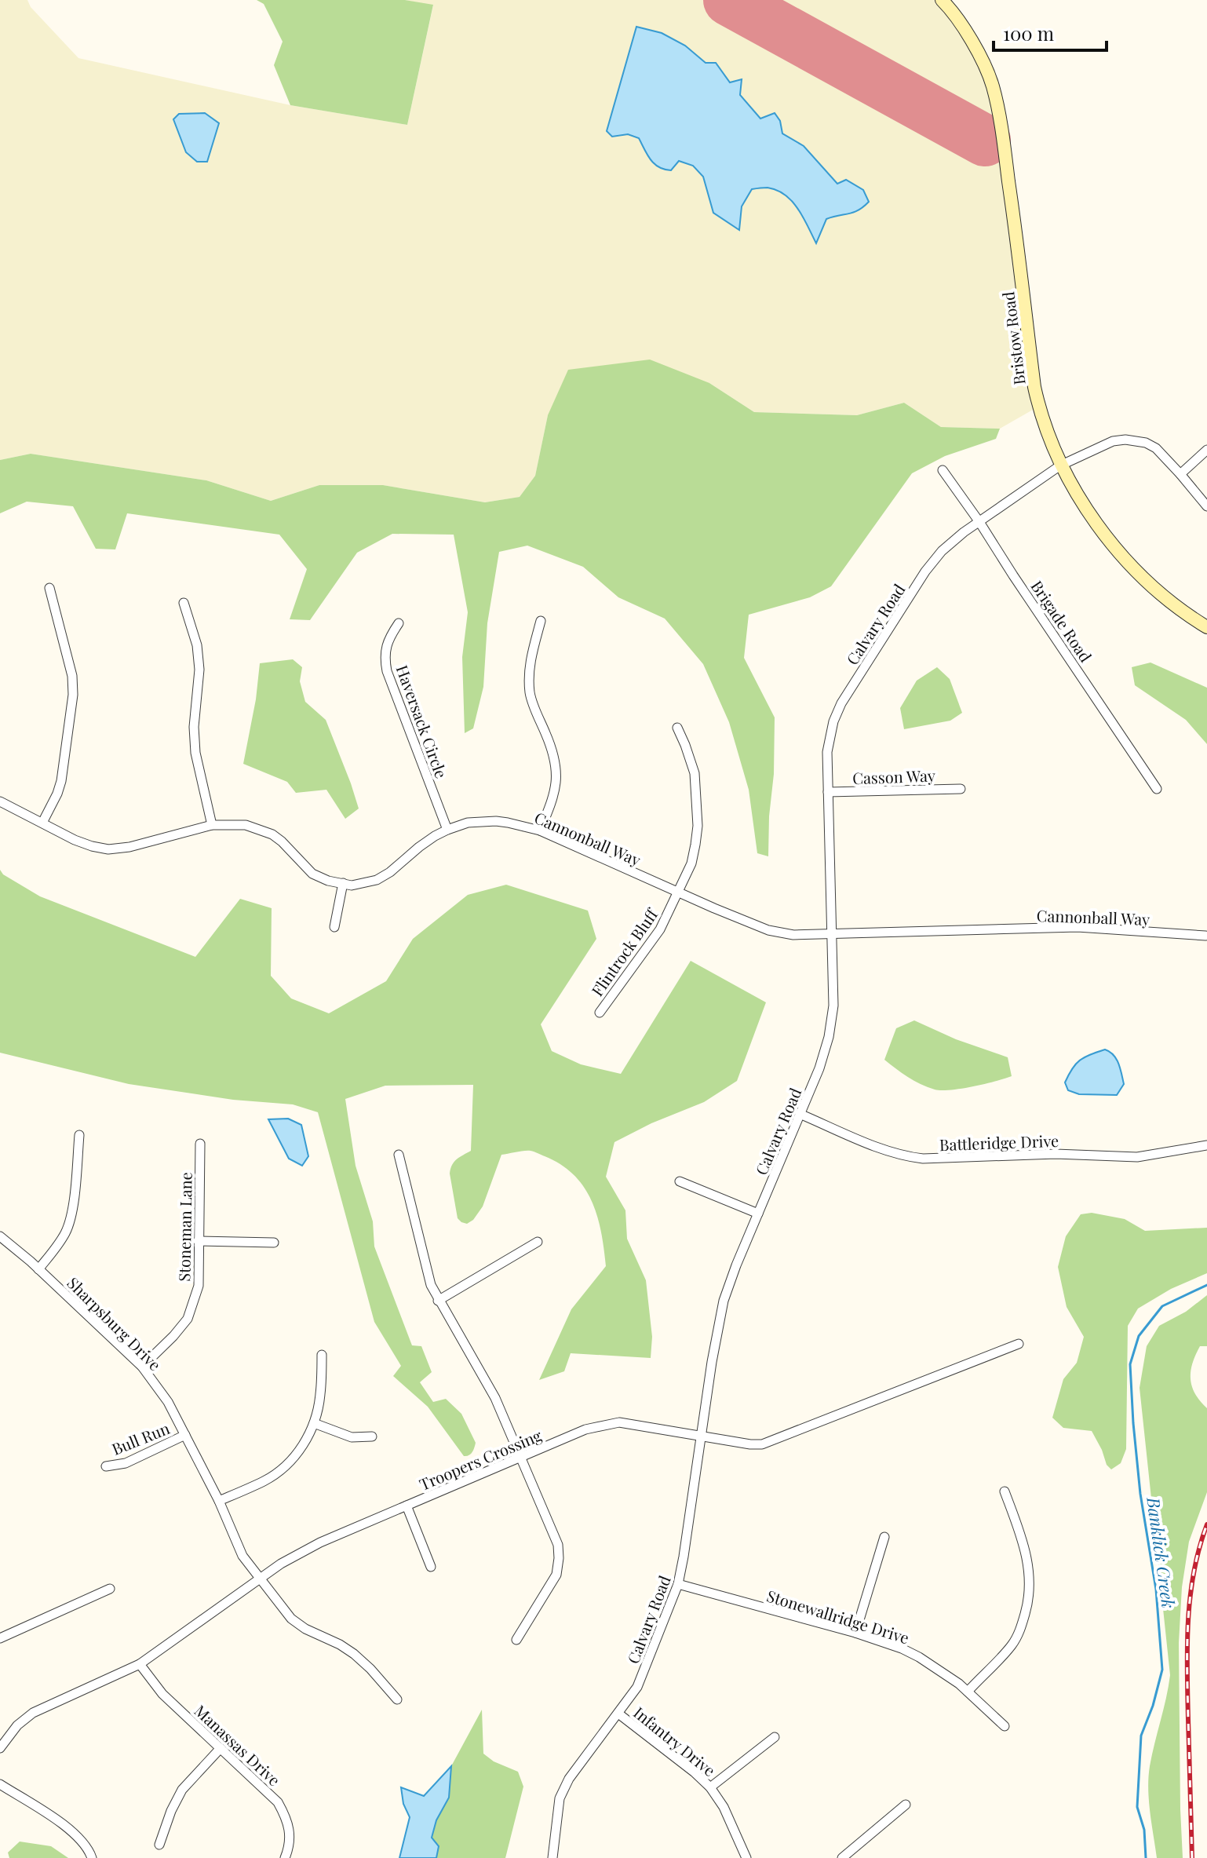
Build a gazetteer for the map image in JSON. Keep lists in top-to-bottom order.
{
  "streets": {
    "main road": ["Bristow Road"],
    "street": [
      "Brigade Road",
      "Calvary Road",
      "Haversack Circle",
      "Casson Way",
      "Cannonball Way",
      "Flintrock Bluff",
      "Battleridge Drive",
      "Stoneman Lane",
      "Sharpsburg Drive",
      "Bull Run",
      "Troopers Crossing",
      "Stonewallridge Drive",
      "Infantry Drive",
      "Manassas Drive"
    ]
  },
  "crossings": [
    ["Bristow Road", "Calvary Road"],
    ["Brigade Road", "Calvary Road"],
    ["Calvary Road", "Casson Way"],
    ["Calvary Road", "Cannonball Way"],
    ["Calvary Road", "Battleridge Drive"],
    ["Calvary Road", "Troopers Crossing"],
    ["Calvary Road", "Stonewallridge Drive"],
    ["Calvary Road", "Infantry Drive"],
    ["Haversack Circle", "Cannonball Way"],
    ["Cannonball Way", "Flintrock Bluff"],
    ["Stoneman Lane", "Sharpsburg Drive"],
    ["Sharpsburg Drive", "Bull Run"],
    ["Sharpsburg Drive", "Troopers Crossing"],
    ["Troopers Crossing", "Manassas Drive"]
  ],
  "water": ["Banklick Creek"],
  "scale_bar": "100 m"
}
